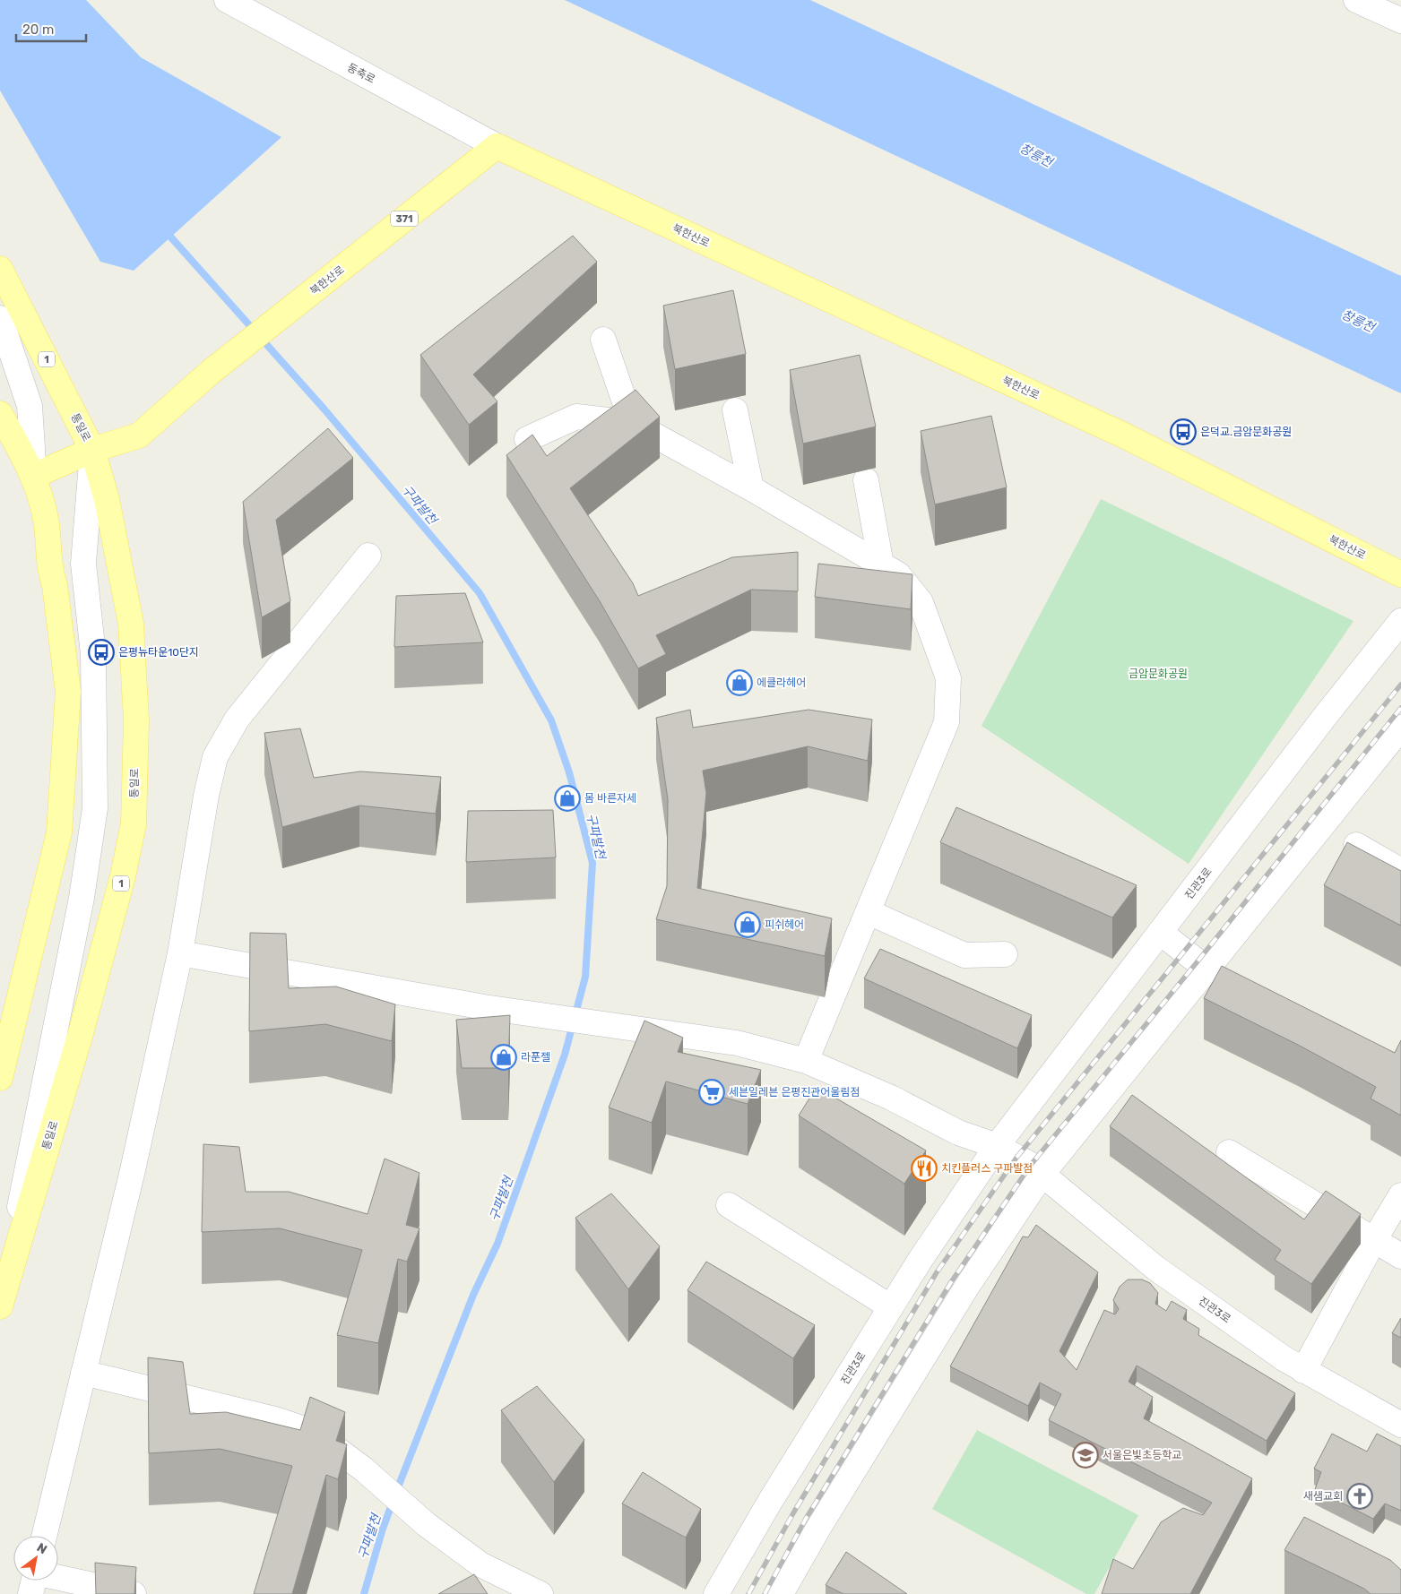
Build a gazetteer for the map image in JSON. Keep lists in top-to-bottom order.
{
  "streets": {
    "main road": [
      "371",
      "북한산로",
      "1",
      "통일로"
    ],
    "street": ["동축로", "진관3로"]
  },
  "crossings": [
    ["동축로", "북한산로"],
    ["북한산로", "통일로"]
  ],
  "water": ["창릉천", "구파발천"],
  "parks": ["금암문화공원"],
  "places": {
    "bus stop": ["은덕교.금암문화공원", "은평뉴타운10단지"],
    "shop": [
      "에클라헤어",
      "몸 바른자세",
      "피쉬헤어",
      "라푼젤"
    ],
    "supermarket": ["세븐일레븐 은평진관어울림점"],
    "restaurant": ["치킨플러스 구파발점"],
    "school or university": ["서울은빛초등학교"],
    "church": ["새샘교회"]
  },
  "scale_bar": "20 m",
  "north": "top right"
}
